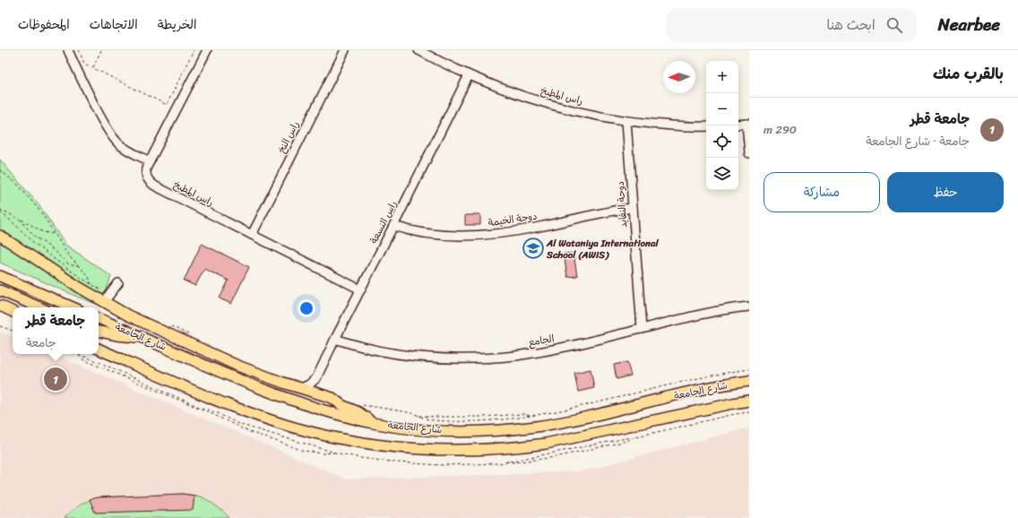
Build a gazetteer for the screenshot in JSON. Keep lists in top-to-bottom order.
{
  "streets": {
    "main road": ["شارع الجامعة"],
    "street": [
      "راس المطبخ",
      "راس النخ",
      "دوحة النفايد",
      "دوحة الخيمة",
      "راس النسعة",
      "الجامع"
    ]
  },
  "crossings": [
    ["راس المطبخ", "راس النخ"],
    ["راس المطبخ", "دوحة النفايد"],
    ["راس المطبخ", "راس النسعة"],
    ["دوحة النفايد", "دوحة الخيمة"],
    ["دوحة النفايد", "الجامع"],
    ["دوحة الخيمة", "راس النسعة"],
    ["راس النسعة", "الجامع"]
  ],
  "places": {
    "school or university": ["Al Wataniya International School (AWIS)"]
  },
  "north": "left",
  "page": {
    "header": "Nearbee",
    "search": "ابحث هنا",
    "nav": ["الخريطة", "الاتجاهات", "المحفوظات"],
    "heading": "بالقرب منك",
    "map_buttons": ["+", "−"],
    "list": [
      {
        "mark": "1",
        "name": "جامعة قطر",
        "note": "جامعة · شارع الجامعة",
        "value": "290 m"
      }
    ],
    "buttons": ["حفظ", "مشاركة"],
    "popup": ["جامعة قطر", "جامعة"],
    "pins": "1"
  }
}
